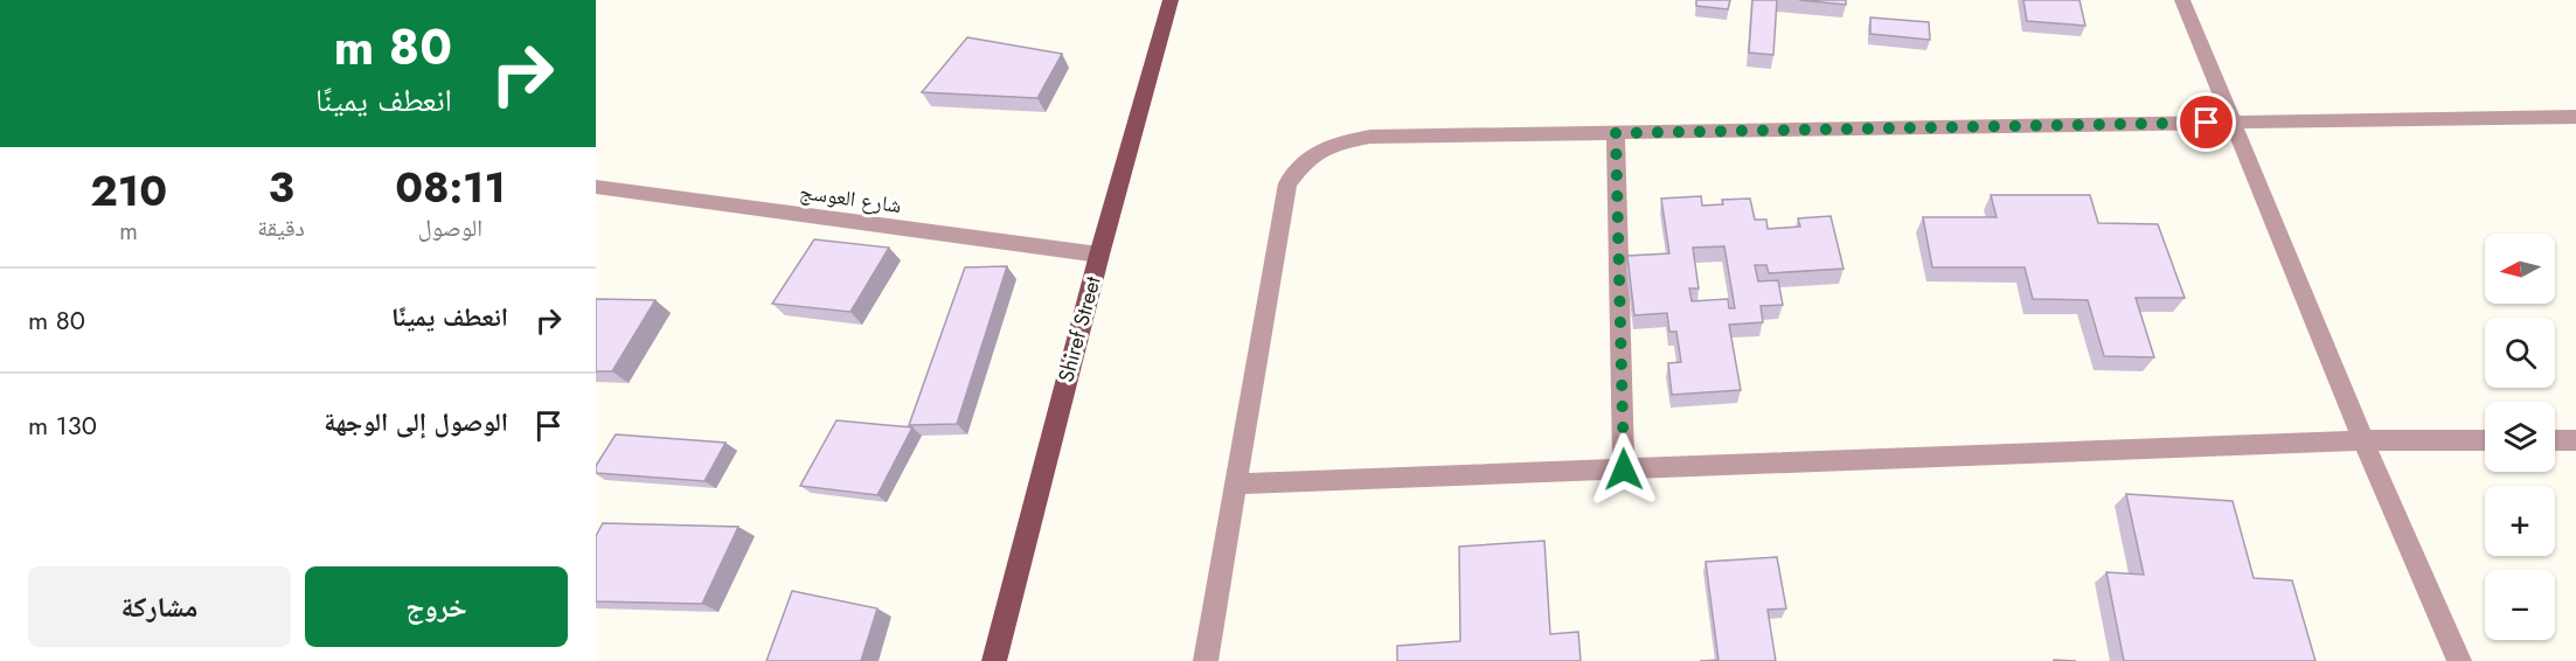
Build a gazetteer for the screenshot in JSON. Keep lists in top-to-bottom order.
{
  "streets": {
    "main road": ["Shiref Street"],
    "street": ["شارع العوسج"]
  },
  "crossings": [
    ["شارع العوسج", "Shiref Street"]
  ],
  "north": "left",
  "page": {
    "turn": ["80 m", "انعطف يمينًا"],
    "eta": [
      "08:11",
      "الوصول",
      "3",
      "دقيقة",
      "210",
      "m"
    ],
    "map_buttons": ["+", "−"],
    "list": [
      {
        "name": "انعطف يمينًا",
        "value": "80 m"
      },
      {
        "name": "الوصول إلى الوجهة",
        "value": "130 m"
      }
    ],
    "buttons": ["خروج", "مشاركة"]
  }
}
